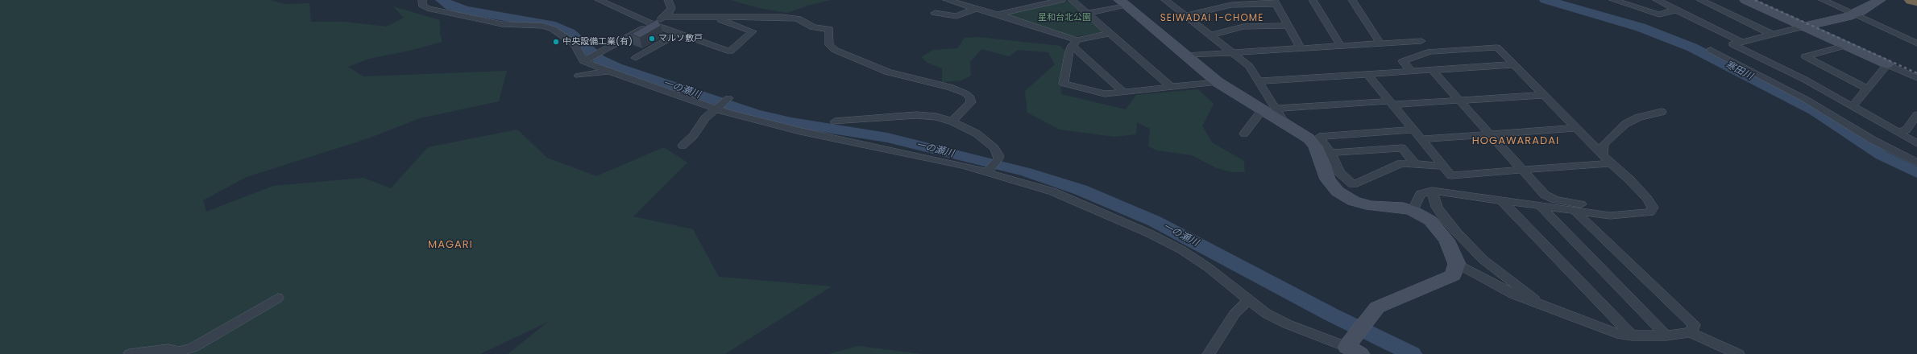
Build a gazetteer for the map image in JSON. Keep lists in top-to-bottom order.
{
  "districts": ["SEIWADAI 1-CHOME", "HOGAWARADAI", "MAGARI"],
  "water": ["寒田川", "一の瀬川"],
  "parks": ["星和台北公園"],
  "places": ["マルソ敷戸", "中央設備工業(有)"]
}
